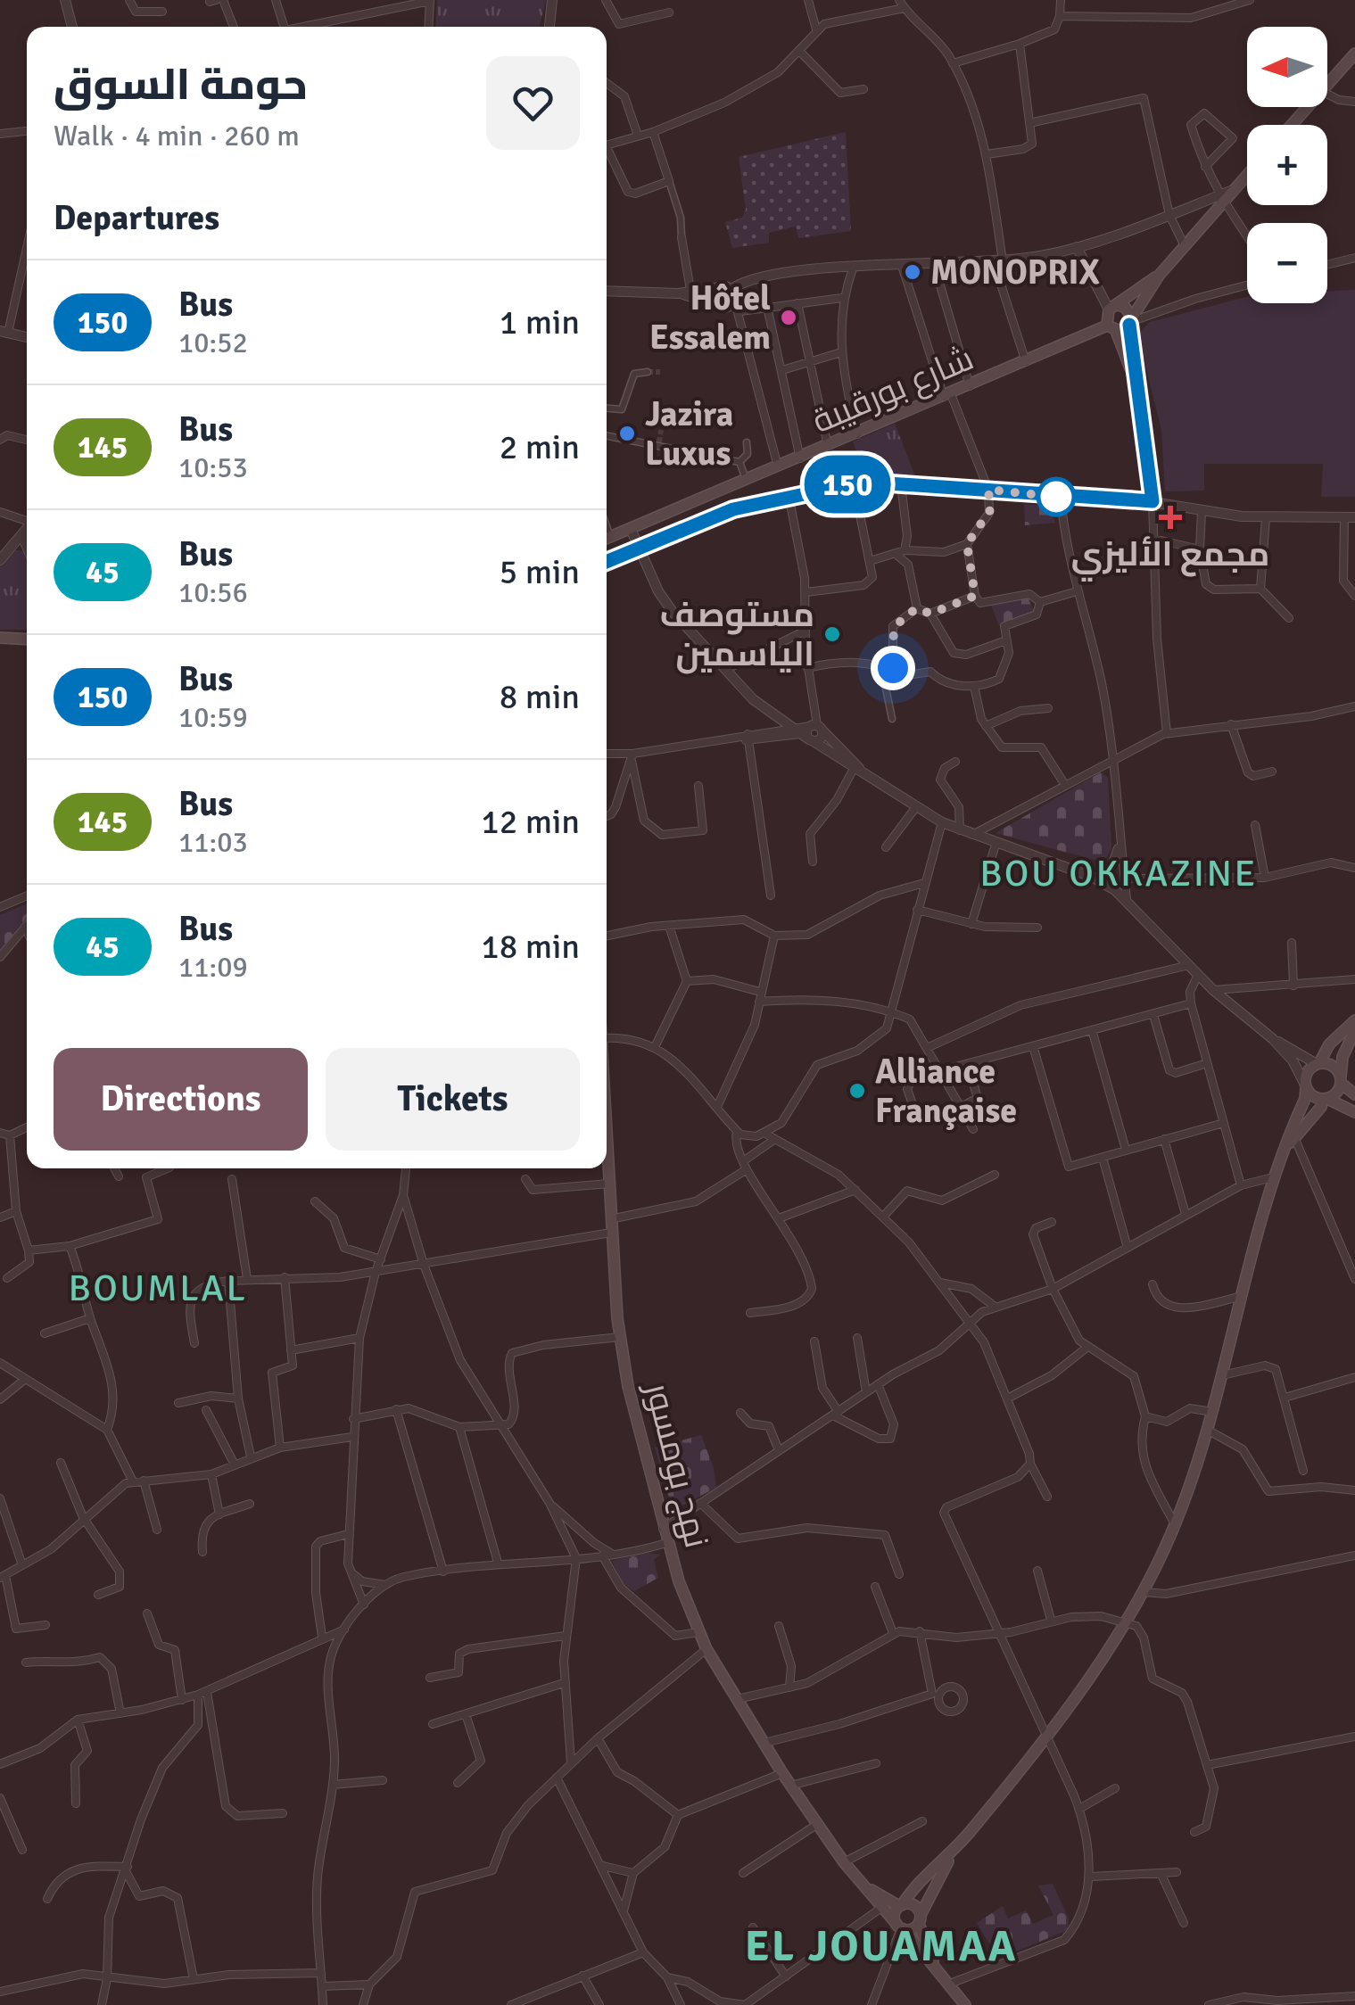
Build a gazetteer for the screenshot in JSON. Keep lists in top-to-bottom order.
{
  "streets": {
    "main road": ["شارع بورقيبة", "نهج بومسور"]
  },
  "districts": ["BOU OKKAZINE", "BOUMLAL", "EL JOUAMAA"],
  "places": {
    "other": [
      "MONOPRIX",
      "Hôtel Essalem",
      "Jazira Luxus",
      "مستوصف الياسمين",
      "Alliance Française"
    ],
    "health": ["مجمع الأليزي"]
  },
  "lines": ["bus line 150"],
  "north": "left",
  "page": {
    "on_map": "150",
    "map_buttons": ["+", "−"],
    "heading": [
      ["حومة السوق", "Walk · 4 min · 260 m"],
      "Departures"
    ],
    "list": [
      {
        "mark": "150",
        "name": "Bus",
        "note": "10:52",
        "value": "1 min"
      },
      {
        "mark": "145",
        "name": "Bus",
        "note": "10:53",
        "value": "2 min"
      },
      {
        "mark": "45",
        "name": "Bus",
        "note": "10:56",
        "value": "5 min"
      },
      {
        "mark": "150",
        "name": "Bus",
        "note": "10:59",
        "value": "8 min"
      },
      {
        "mark": "145",
        "name": "Bus",
        "note": "11:03",
        "value": "12 min"
      },
      {
        "mark": "45",
        "name": "Bus",
        "note": "11:09",
        "value": "18 min"
      }
    ],
    "buttons": ["Directions", "Tickets"]
  }
}
